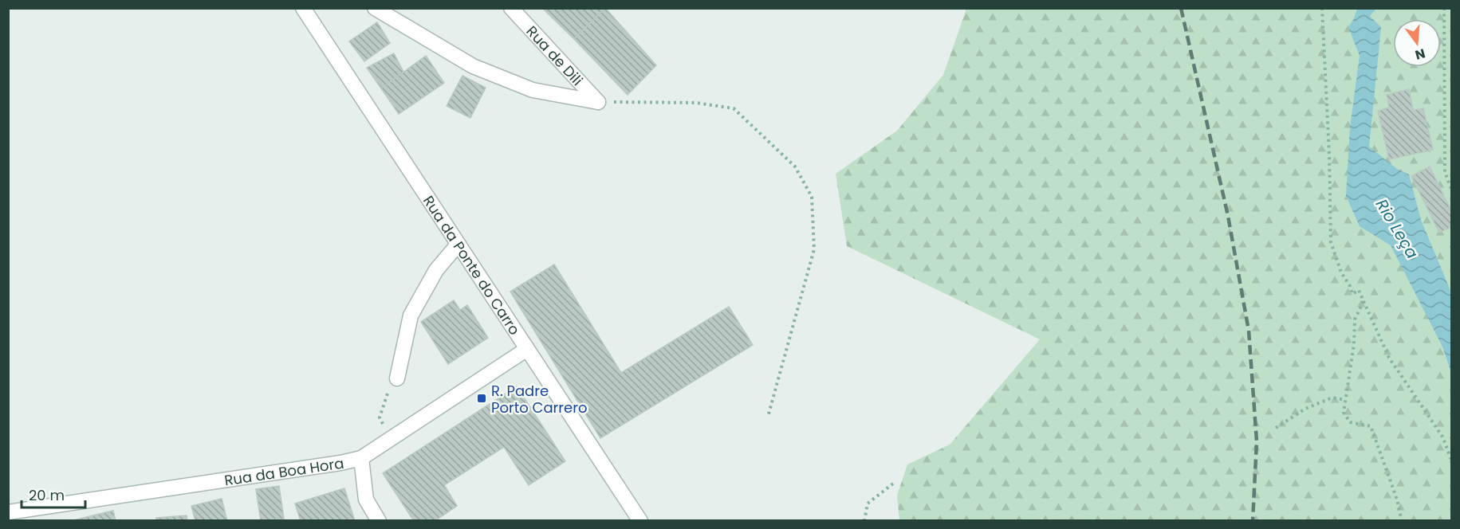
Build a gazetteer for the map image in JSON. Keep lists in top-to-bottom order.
{
  "streets": {
    "street": ["Rua de Dili", "Rua da Ponte do Carro", "Rua da Boa Hora"]
  },
  "crossings": [
    ["Rua da Ponte do Carro", "Rua da Boa Hora"]
  ],
  "water": ["Rio Leça"],
  "places": {
    "transit": ["R. Padre Porto Carrero"]
  },
  "scale_bar": "20 m",
  "north": "bottom"
}
